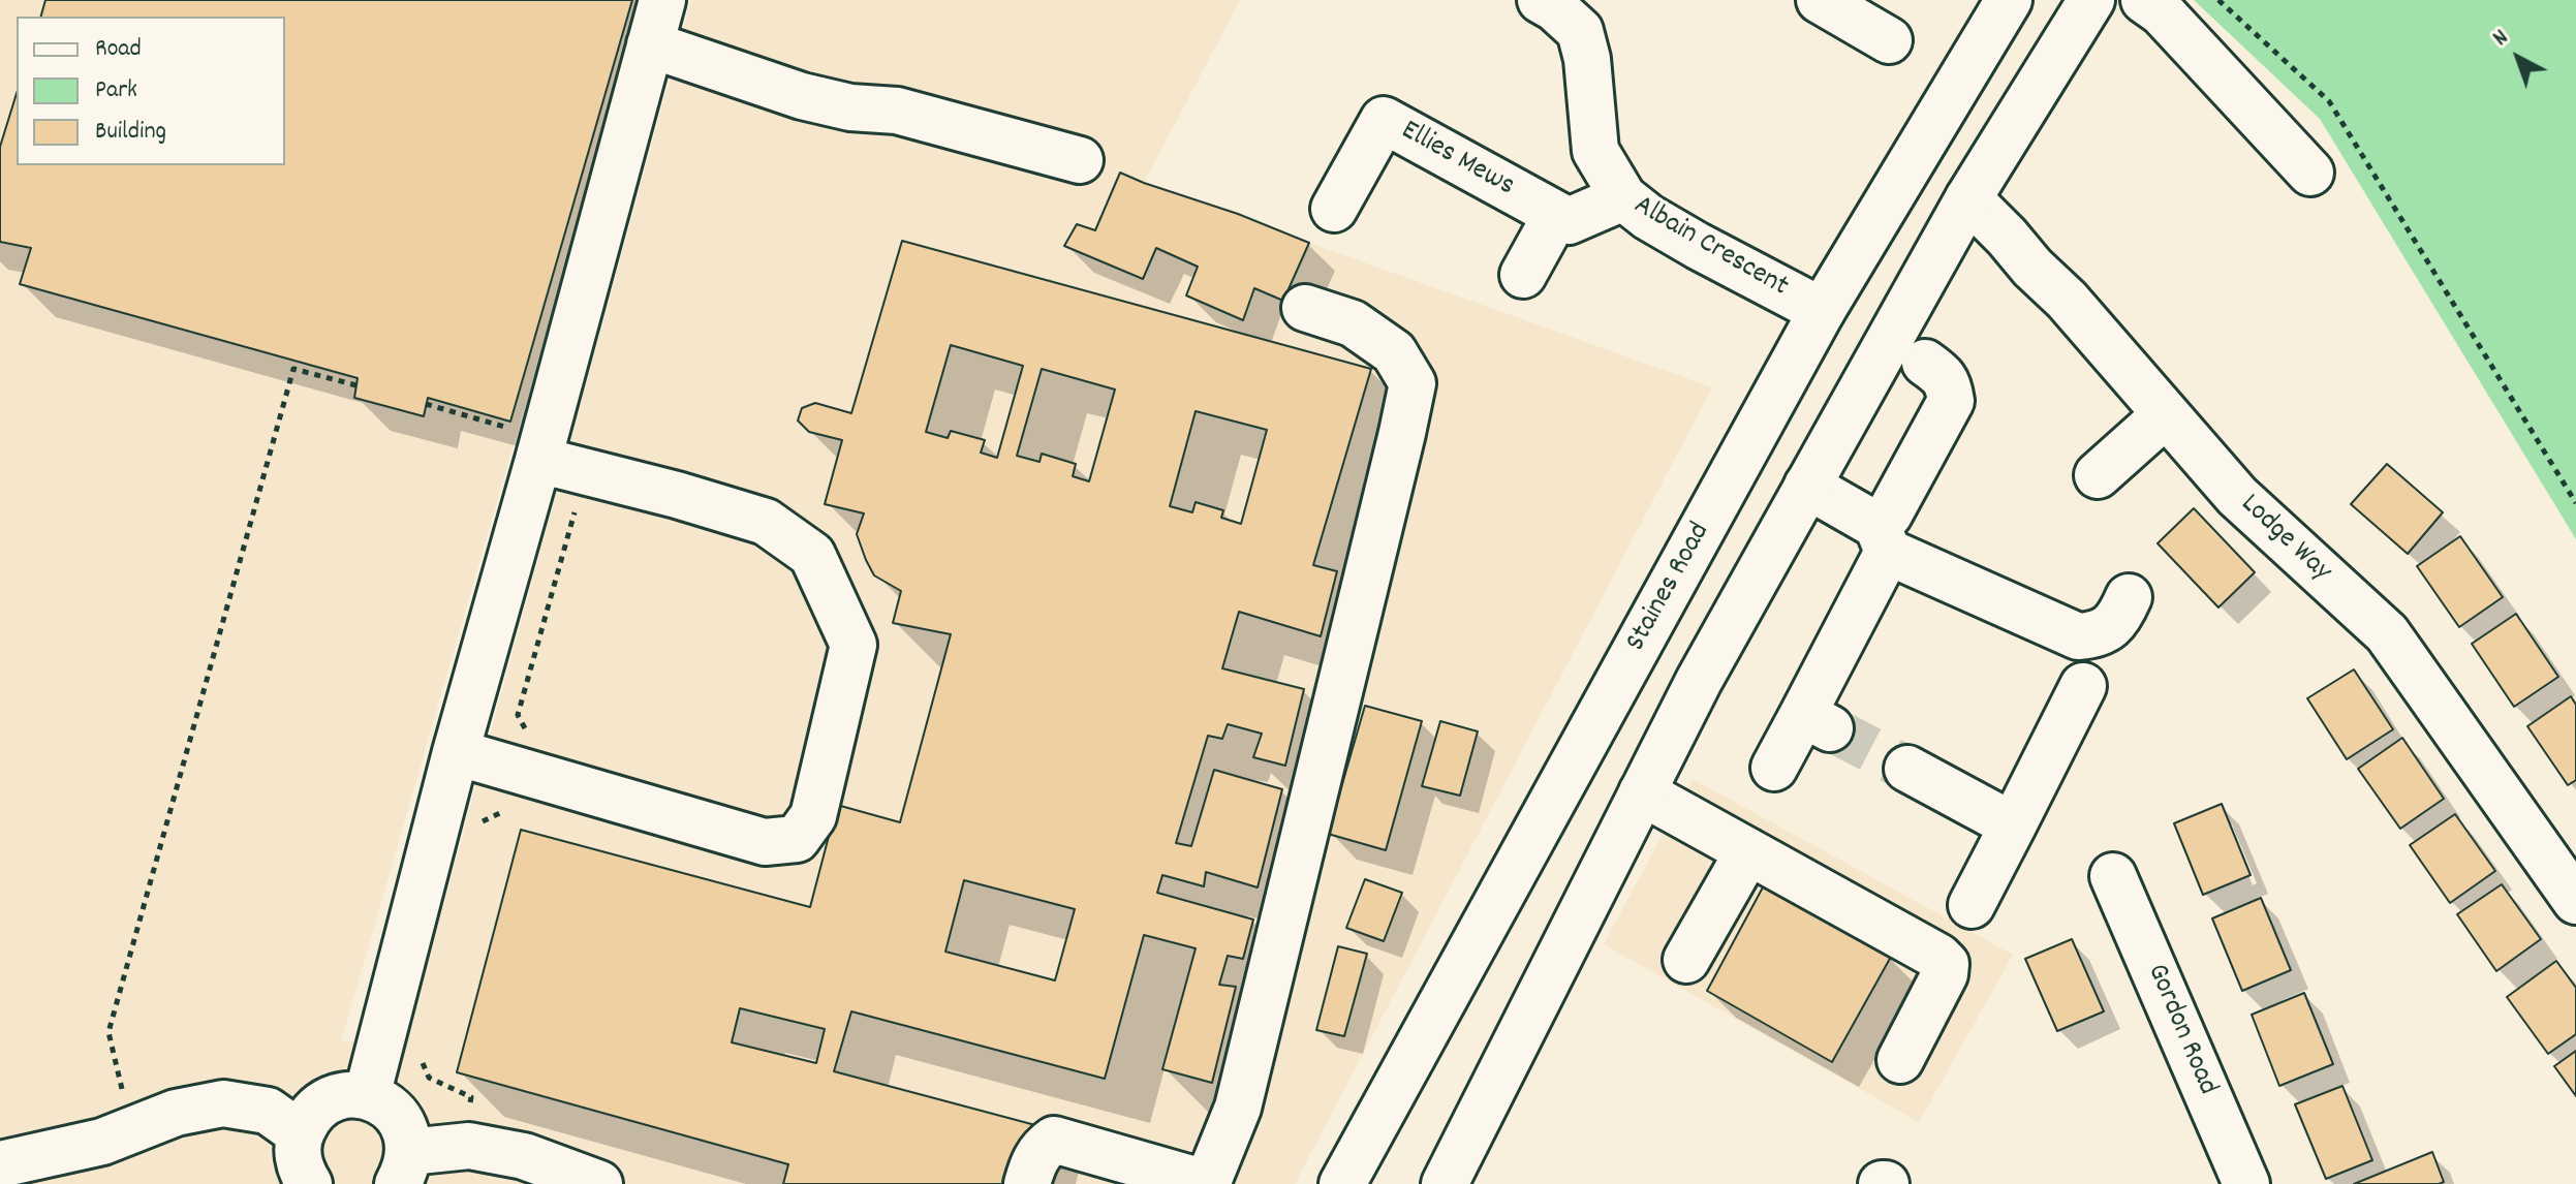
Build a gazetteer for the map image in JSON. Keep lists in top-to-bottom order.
{
  "streets": {
    "main road": [
      "Ellies Mews",
      "Albain Crescent",
      "Lodge Way",
      "Staines Road",
      "Gordon Road"
    ]
  },
  "crossings": [
    ["Albain Crescent", "Staines Road"]
  ],
  "legend": ["Road", "Park", "Building"],
  "north": "top left"
}
